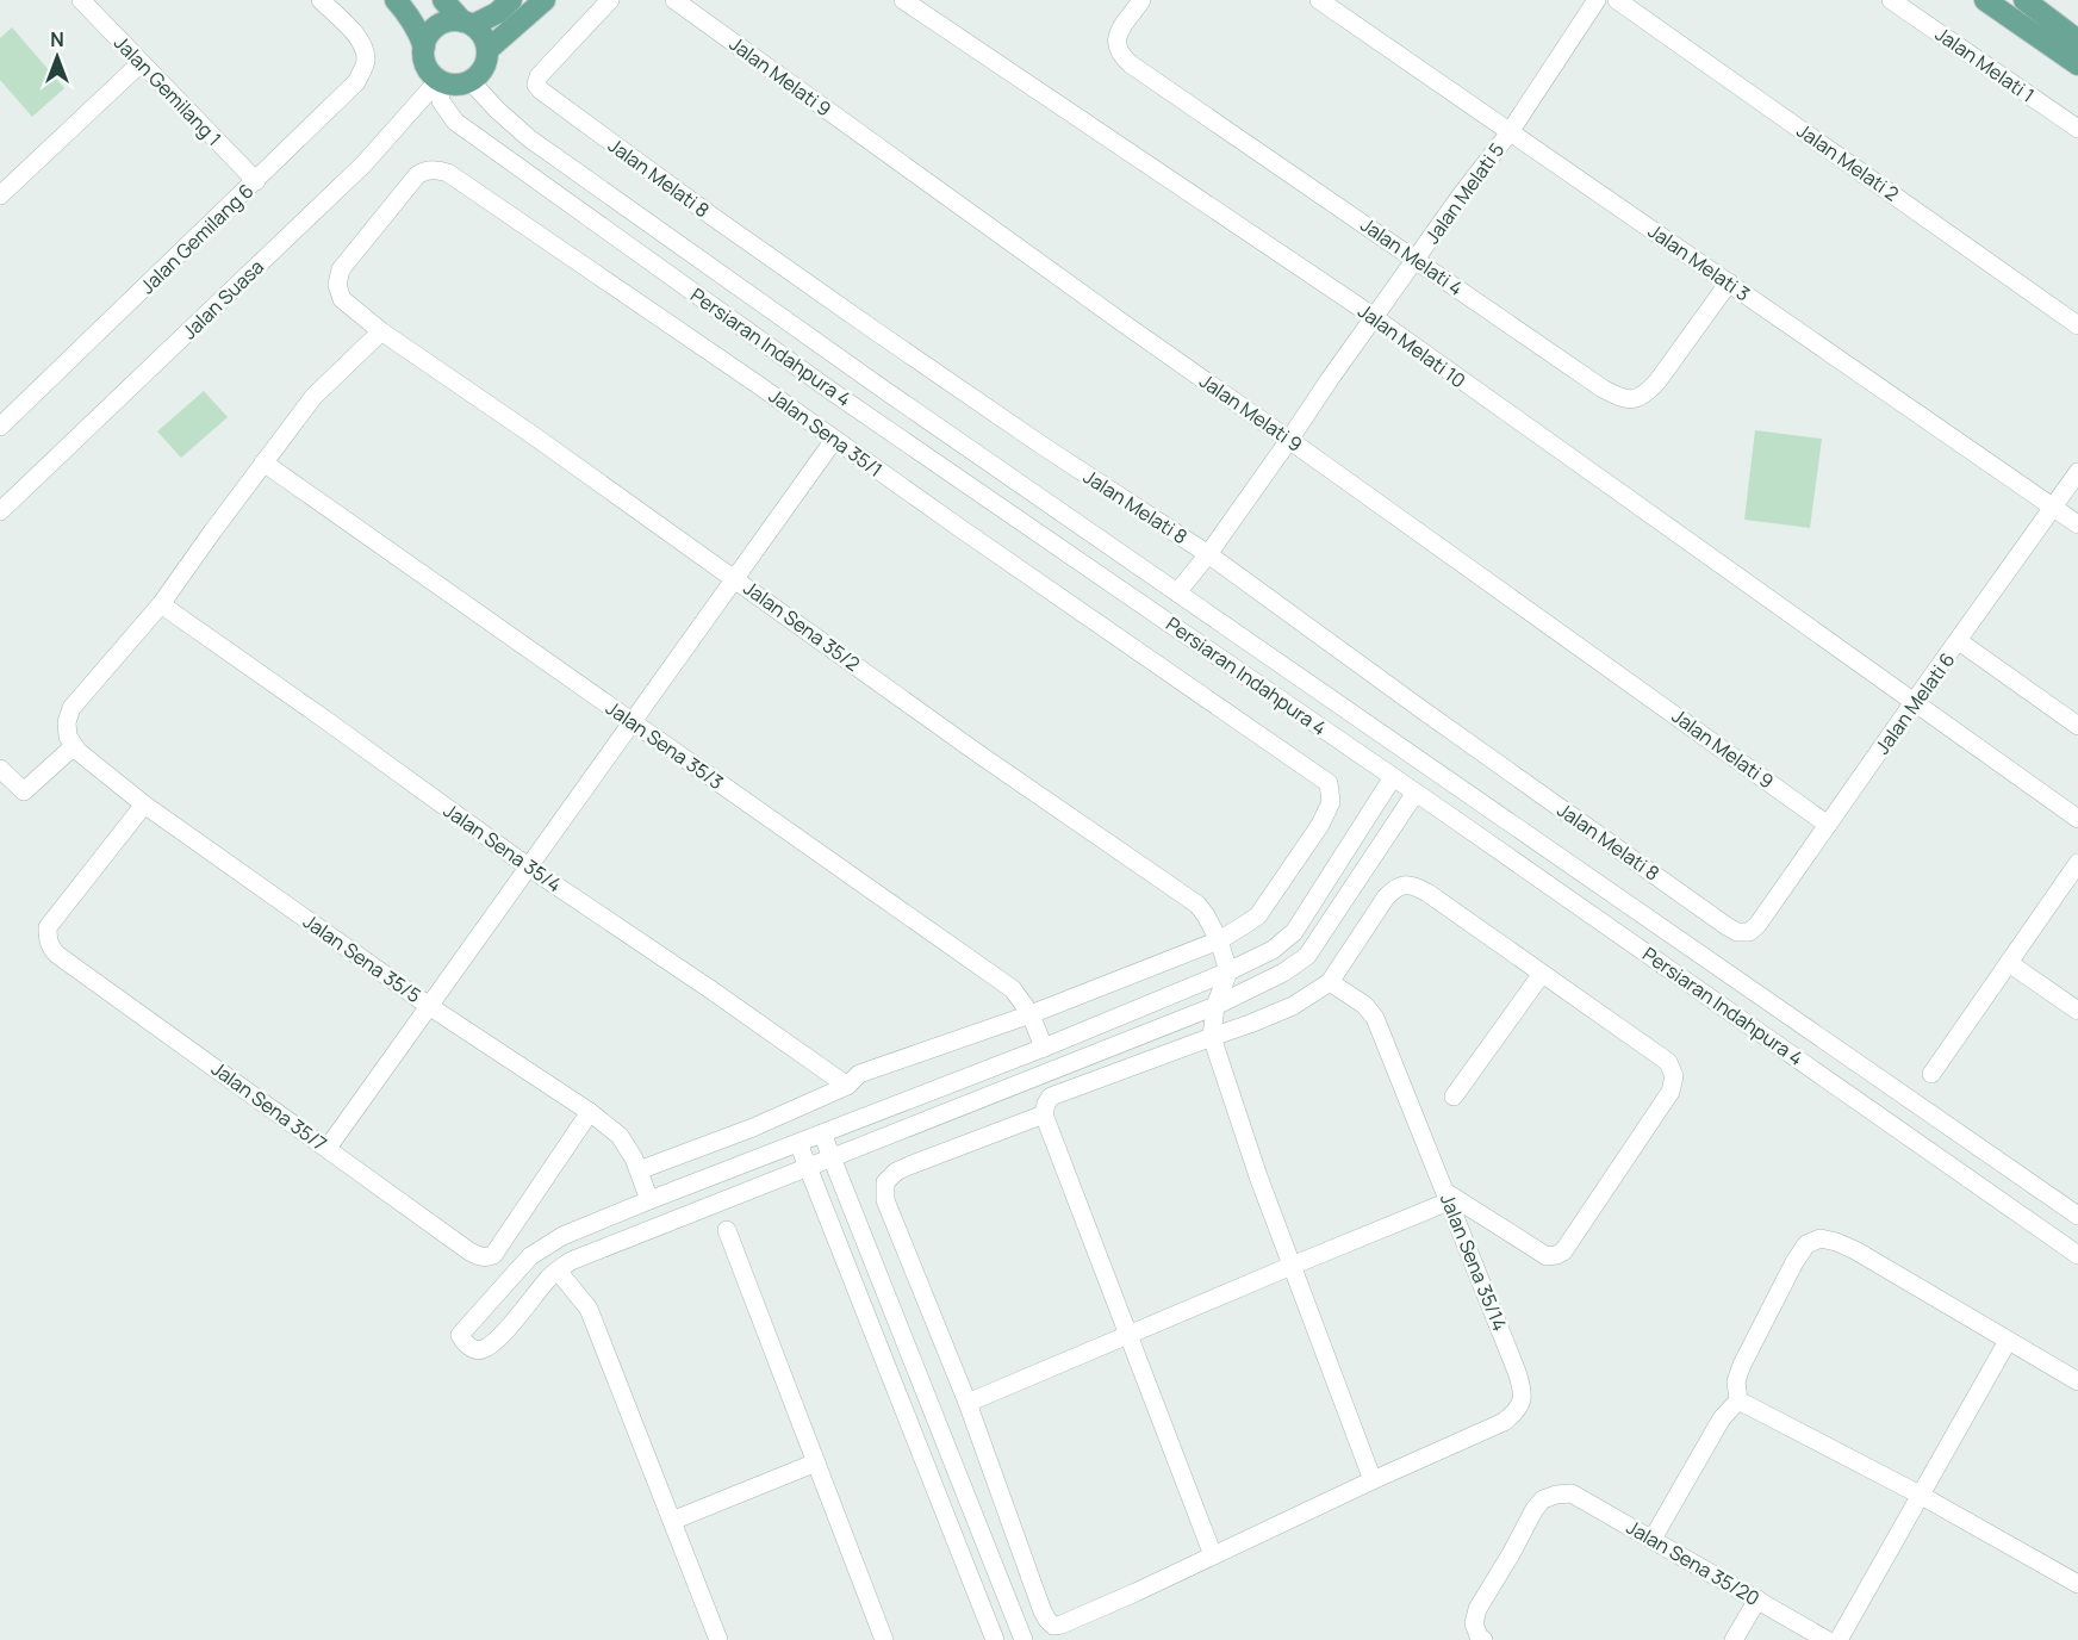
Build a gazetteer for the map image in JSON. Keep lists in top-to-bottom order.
{
  "streets": {
    "street": [
      "Jalan Melati 1",
      "Jalan Melati 9",
      "Jalan Gemilang 1",
      "Jalan Melati 2",
      "Jalan Melati 8",
      "Jalan Melati 5",
      "Jalan Gemilang 6",
      "Jalan Melati 4",
      "Jalan Melati 3",
      "Jalan Suasa",
      "Jalan Melati 10",
      "Persiaran Indahpura 4",
      "Jalan Sena 35/1",
      "Jalan Sena 35/2",
      "Jalan Melati 6",
      "Jalan Sena 35/3",
      "Jalan Sena 35/4",
      "Jalan Sena 35/5",
      "Jalan Sena 35/7",
      "Jalan Sena 35/14",
      "Jalan Sena 35/20"
    ]
  },
  "crossings": [
    ["Jalan Melati 9", "Jalan Melati 5"],
    ["Jalan Melati 9", "Jalan Melati 6"],
    ["Jalan Gemilang 1", "Jalan Gemilang 6"],
    ["Jalan Melati 8", "Jalan Melati 5"],
    ["Jalan Melati 8", "Jalan Melati 6"],
    ["Jalan Melati 5", "Jalan Melati 4"],
    ["Jalan Melati 5", "Jalan Melati 3"],
    ["Jalan Melati 5", "Jalan Melati 10"],
    ["Jalan Melati 5", "Persiaran Indahpura 4"],
    ["Jalan Melati 4", "Jalan Melati 3"],
    ["Jalan Melati 3", "Jalan Melati 6"],
    ["Jalan Suasa", "Persiaran Indahpura 4"],
    ["Jalan Melati 10", "Jalan Melati 6"],
    ["Jalan Sena 35/1", "Jalan Sena 35/2"],
    ["Jalan Sena 35/5", "Jalan Sena 35/7"]
  ],
  "north": "top"
}
